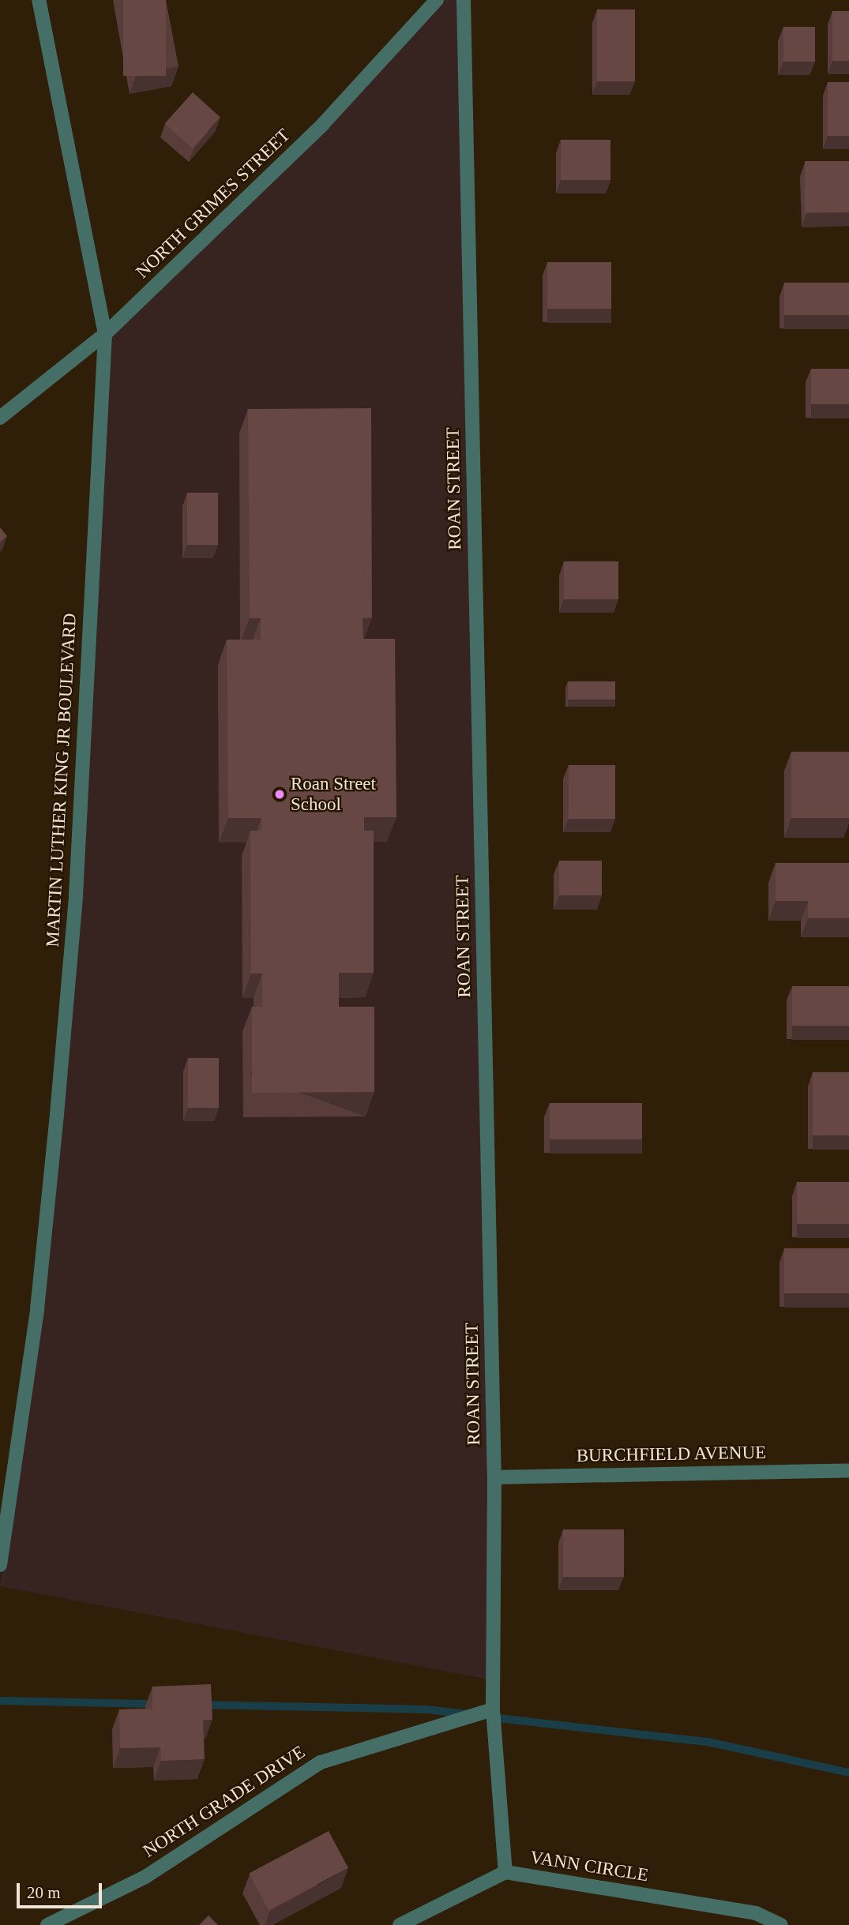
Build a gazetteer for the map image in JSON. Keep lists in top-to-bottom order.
{
  "streets": {
    "street": [
      "NORTH GRIMES STREET",
      "ROAN STREET",
      "MARTIN LUTHER KING JR BOULEVARD",
      "BURCHFIELD AVENUE",
      "NORTH GRADE DRIVE",
      "VANN CIRCLE"
    ]
  },
  "crossings": [
    ["NORTH GRIMES STREET", "MARTIN LUTHER KING JR BOULEVARD"],
    ["ROAN STREET", "BURCHFIELD AVENUE"],
    ["ROAN STREET", "NORTH GRADE DRIVE"],
    ["ROAN STREET", "VANN CIRCLE"]
  ],
  "places": ["Roan Street School"],
  "scale_bar": "20 m"
}
